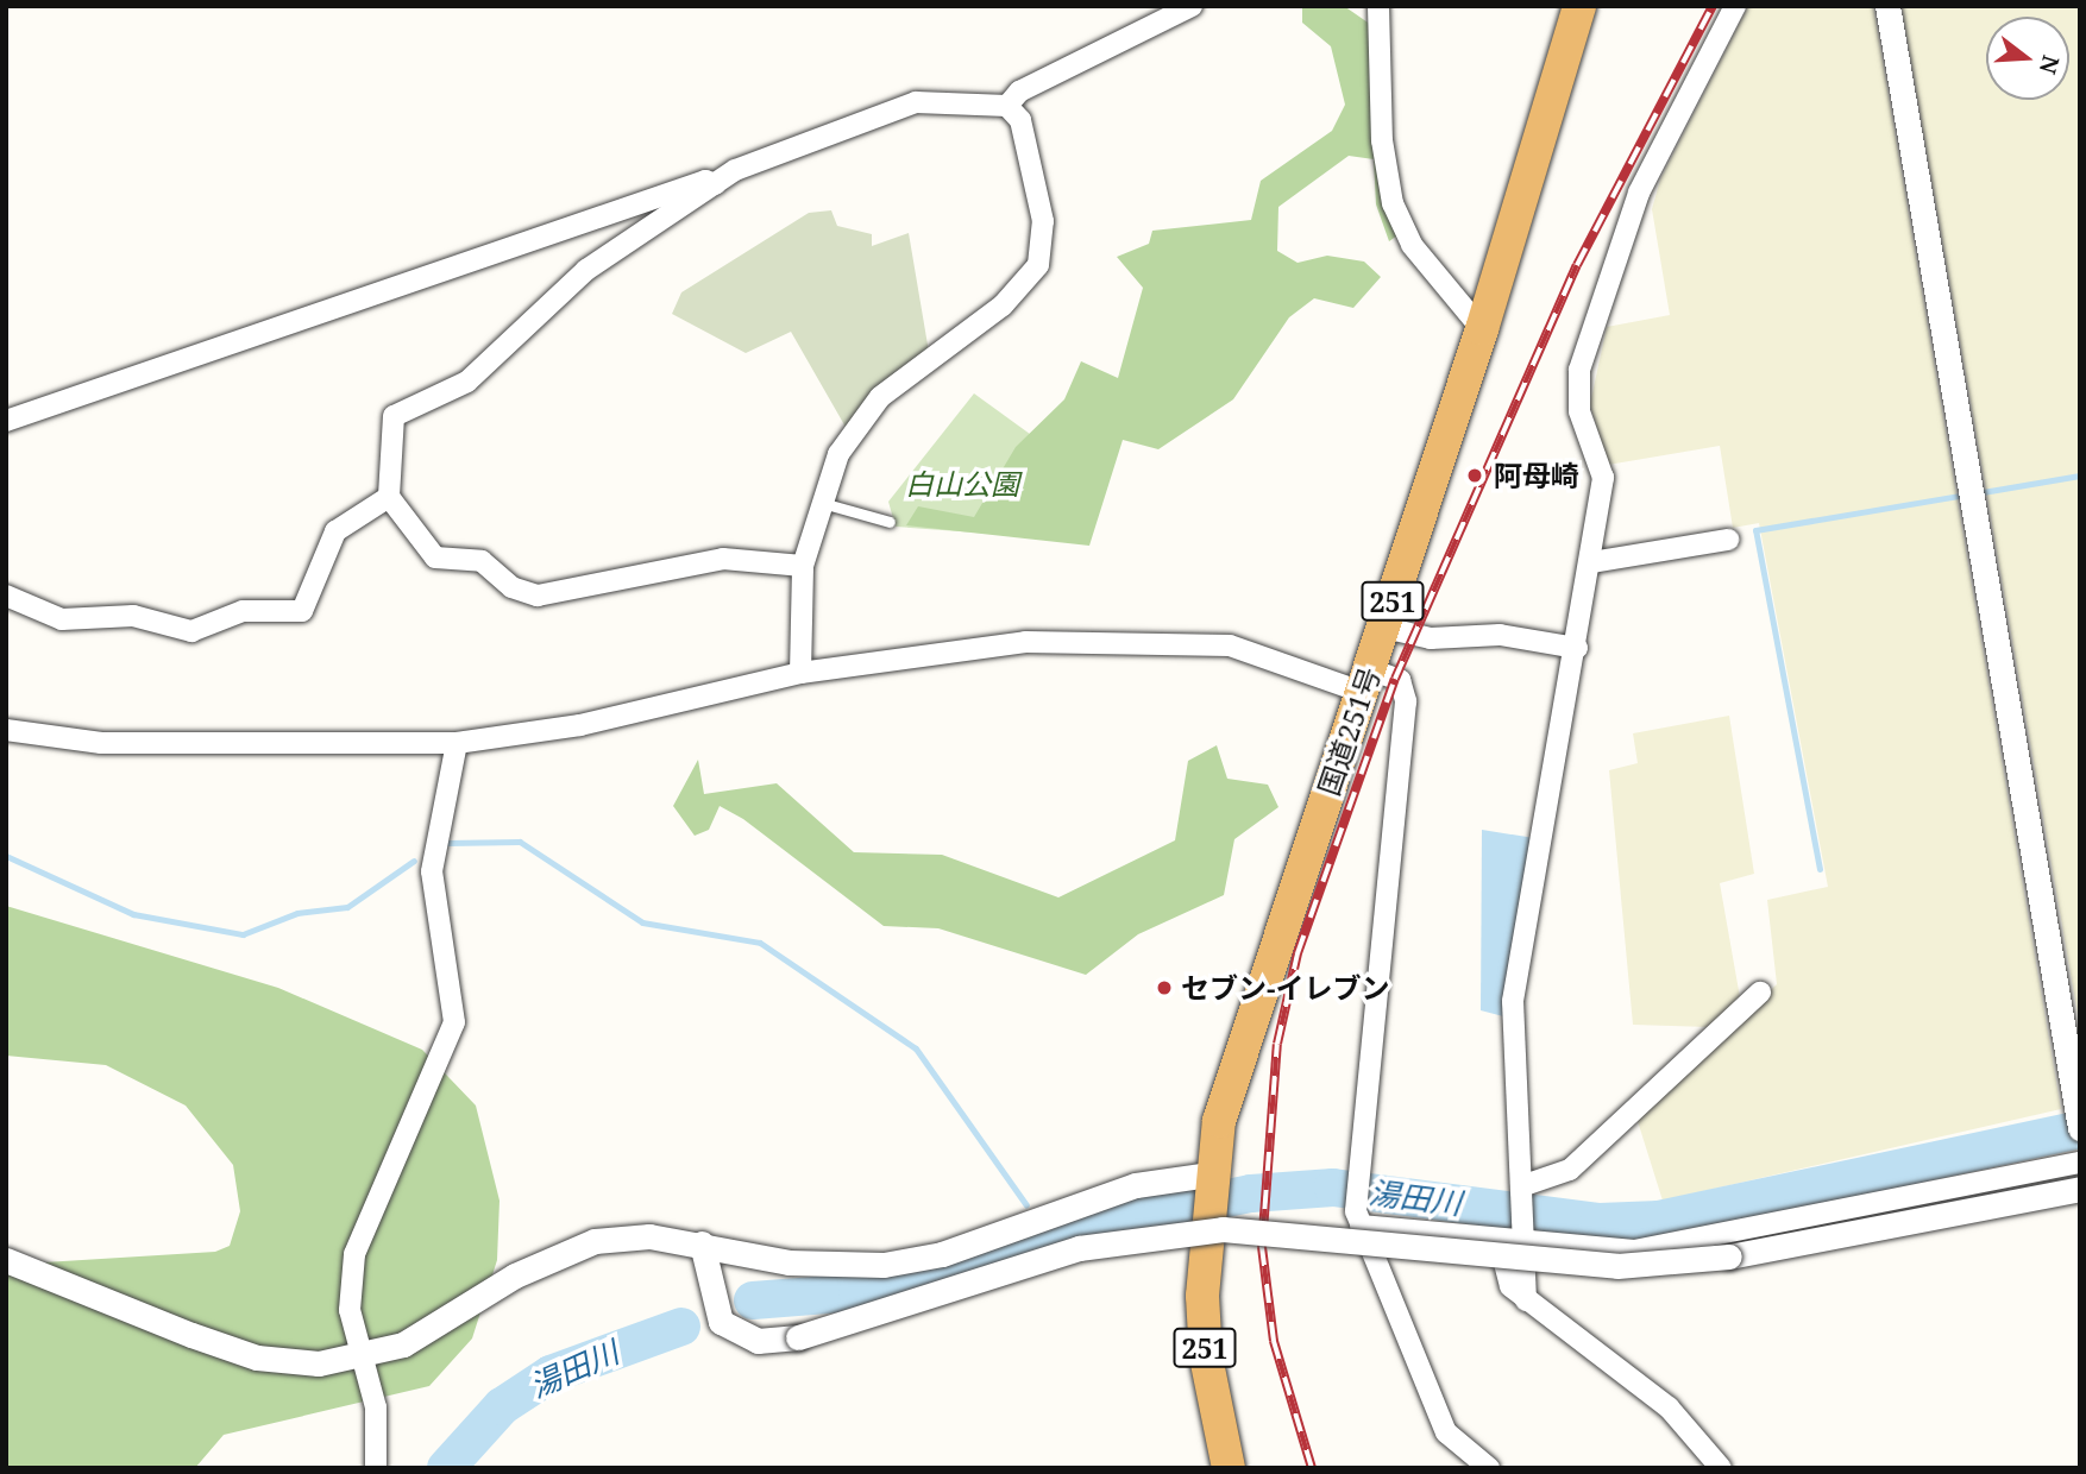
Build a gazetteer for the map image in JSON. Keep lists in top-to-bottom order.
{
  "streets": {
    "highway": ["251", "国道251号"]
  },
  "water": ["湯田川"],
  "parks": ["白山公園"],
  "places": ["阿母崎", "セブン-イレブン"],
  "north": "right"
}
